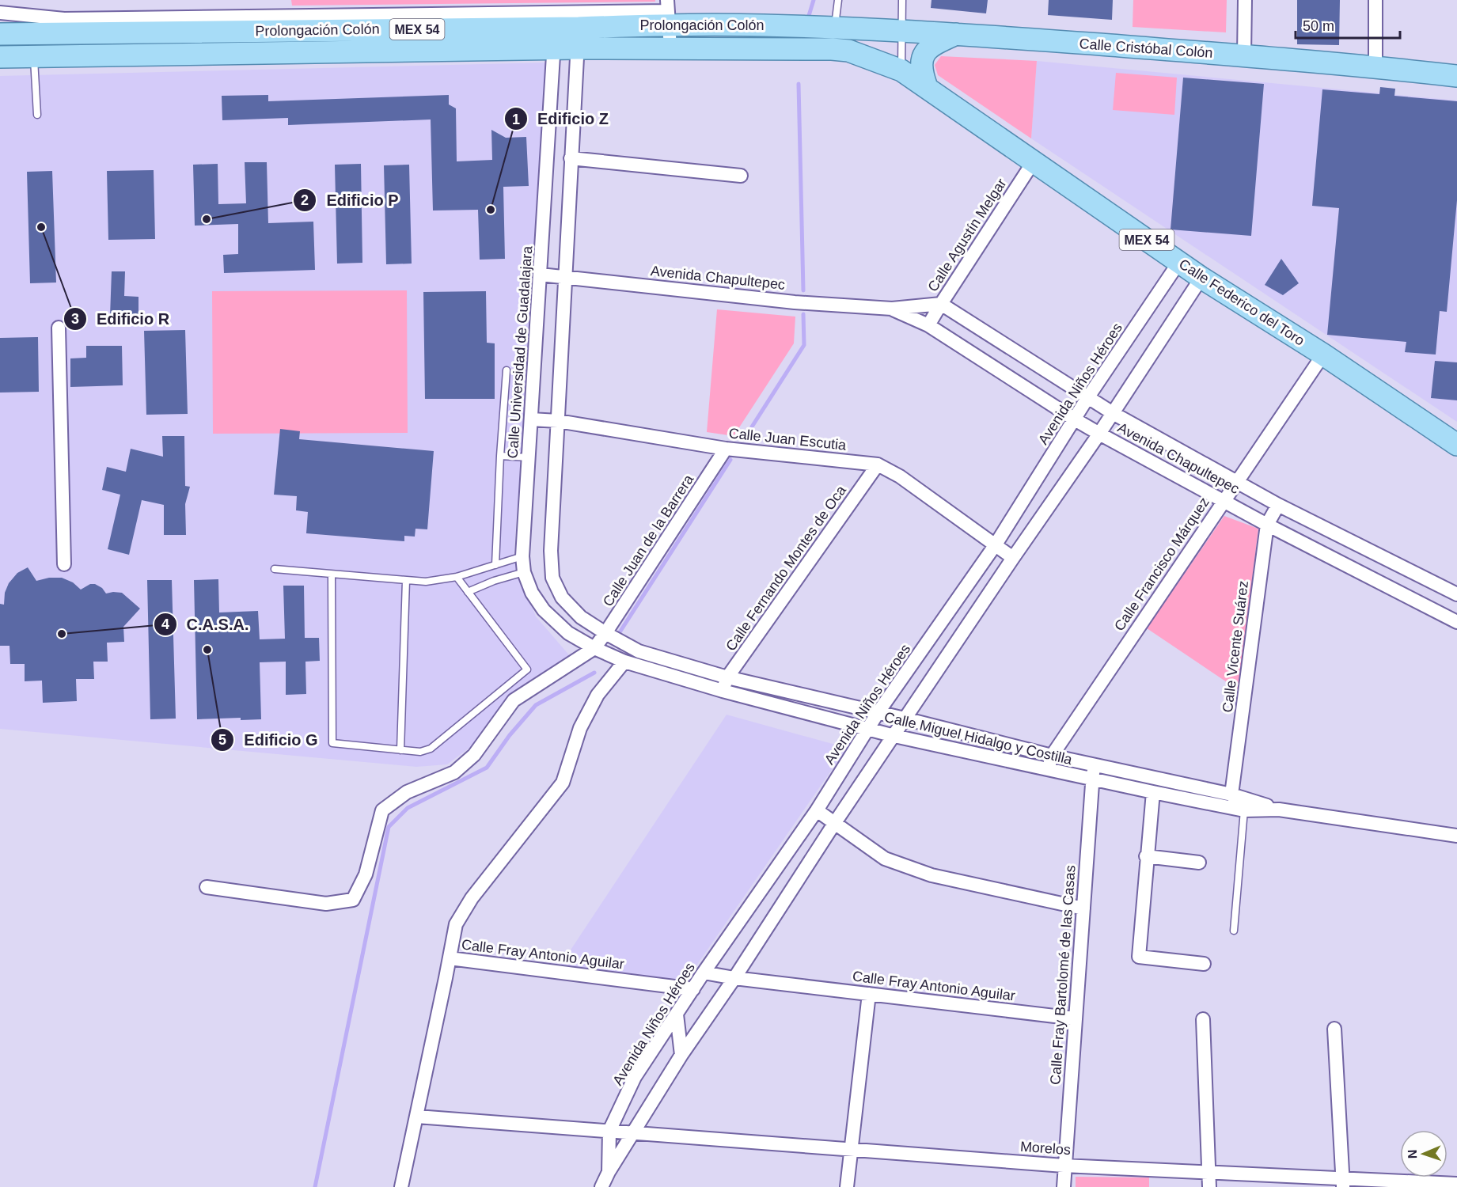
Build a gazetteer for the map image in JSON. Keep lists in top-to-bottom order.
{
  "streets": {
    "main road": [
      "Prolongación Colón",
      "MEX 54",
      "Calle Cristóbal Colón",
      "Calle Federico del Toro"
    ],
    "street": [
      "Calle Agustín Melgar",
      "Avenida Chapultepec",
      "Calle Universidad de Guadalajara",
      "Avenida Niños Héroes",
      "Calle Juan Escutia",
      "Calle Juan de la Barrera",
      "Calle Francisco Márquez",
      "Calle Fernando Montes de Oca",
      "Calle Vicente Suárez",
      "Calle Miguel Hidalgo y Costilla",
      "Calle Fray Antonio Aguilar",
      "Calle Fray Bartolomé de las Casas",
      "Morelos"
    ]
  },
  "crossings": [
    ["Prolongación Colón", "Calle Cristóbal Colón"],
    ["Prolongación Colón", "Calle Federico del Toro"],
    ["Prolongación Colón", "Calle Universidad de Guadalajara"],
    ["Calle Cristóbal Colón", "Calle Federico del Toro"],
    ["Calle Agustín Melgar", "Avenida Chapultepec"],
    ["Calle Agustín Melgar", "Calle Federico del Toro"],
    ["Avenida Chapultepec", "Calle Universidad de Guadalajara"],
    ["Avenida Chapultepec", "Avenida Niños Héroes"],
    ["Avenida Chapultepec", "Calle Francisco Márquez"],
    ["Avenida Chapultepec", "Calle Vicente Suárez"],
    ["Calle Federico del Toro", "Avenida Niños Héroes"],
    ["Calle Federico del Toro", "Calle Francisco Márquez"],
    ["Calle Universidad de Guadalajara", "Calle Juan Escutia"],
    ["Calle Universidad de Guadalajara", "Calle Juan de la Barrera"],
    ["Calle Universidad de Guadalajara", "Calle Miguel Hidalgo y Costilla"],
    ["Avenida Niños Héroes", "Calle Juan Escutia"],
    ["Avenida Niños Héroes", "Calle Miguel Hidalgo y Costilla"],
    ["Avenida Niños Héroes", "Calle Fray Antonio Aguilar"],
    ["Avenida Niños Héroes", "Morelos"],
    ["Calle Juan Escutia", "Calle Juan de la Barrera"],
    ["Calle Juan Escutia", "Calle Fernando Montes de Oca"],
    ["Calle Juan de la Barrera", "Calle Miguel Hidalgo y Costilla"],
    ["Calle Francisco Márquez", "Calle Miguel Hidalgo y Costilla"],
    ["Calle Fernando Montes de Oca", "Calle Miguel Hidalgo y Costilla"],
    ["Calle Vicente Suárez", "Calle Miguel Hidalgo y Costilla"],
    ["Calle Miguel Hidalgo y Costilla", "Calle Fray Bartolomé de las Casas"],
    ["Calle Fray Antonio Aguilar", "Calle Fray Bartolomé de las Casas"],
    ["Calle Fray Antonio Aguilar", "Morelos"],
    ["Calle Fray Bartolomé de las Casas", "Morelos"]
  ],
  "places": [
    "Edificio Z",
    "Edificio P",
    "Edificio R",
    "C.A.S.A.",
    "Edificio G"
  ],
  "scale_bar": "50 m",
  "north": "left"
}
